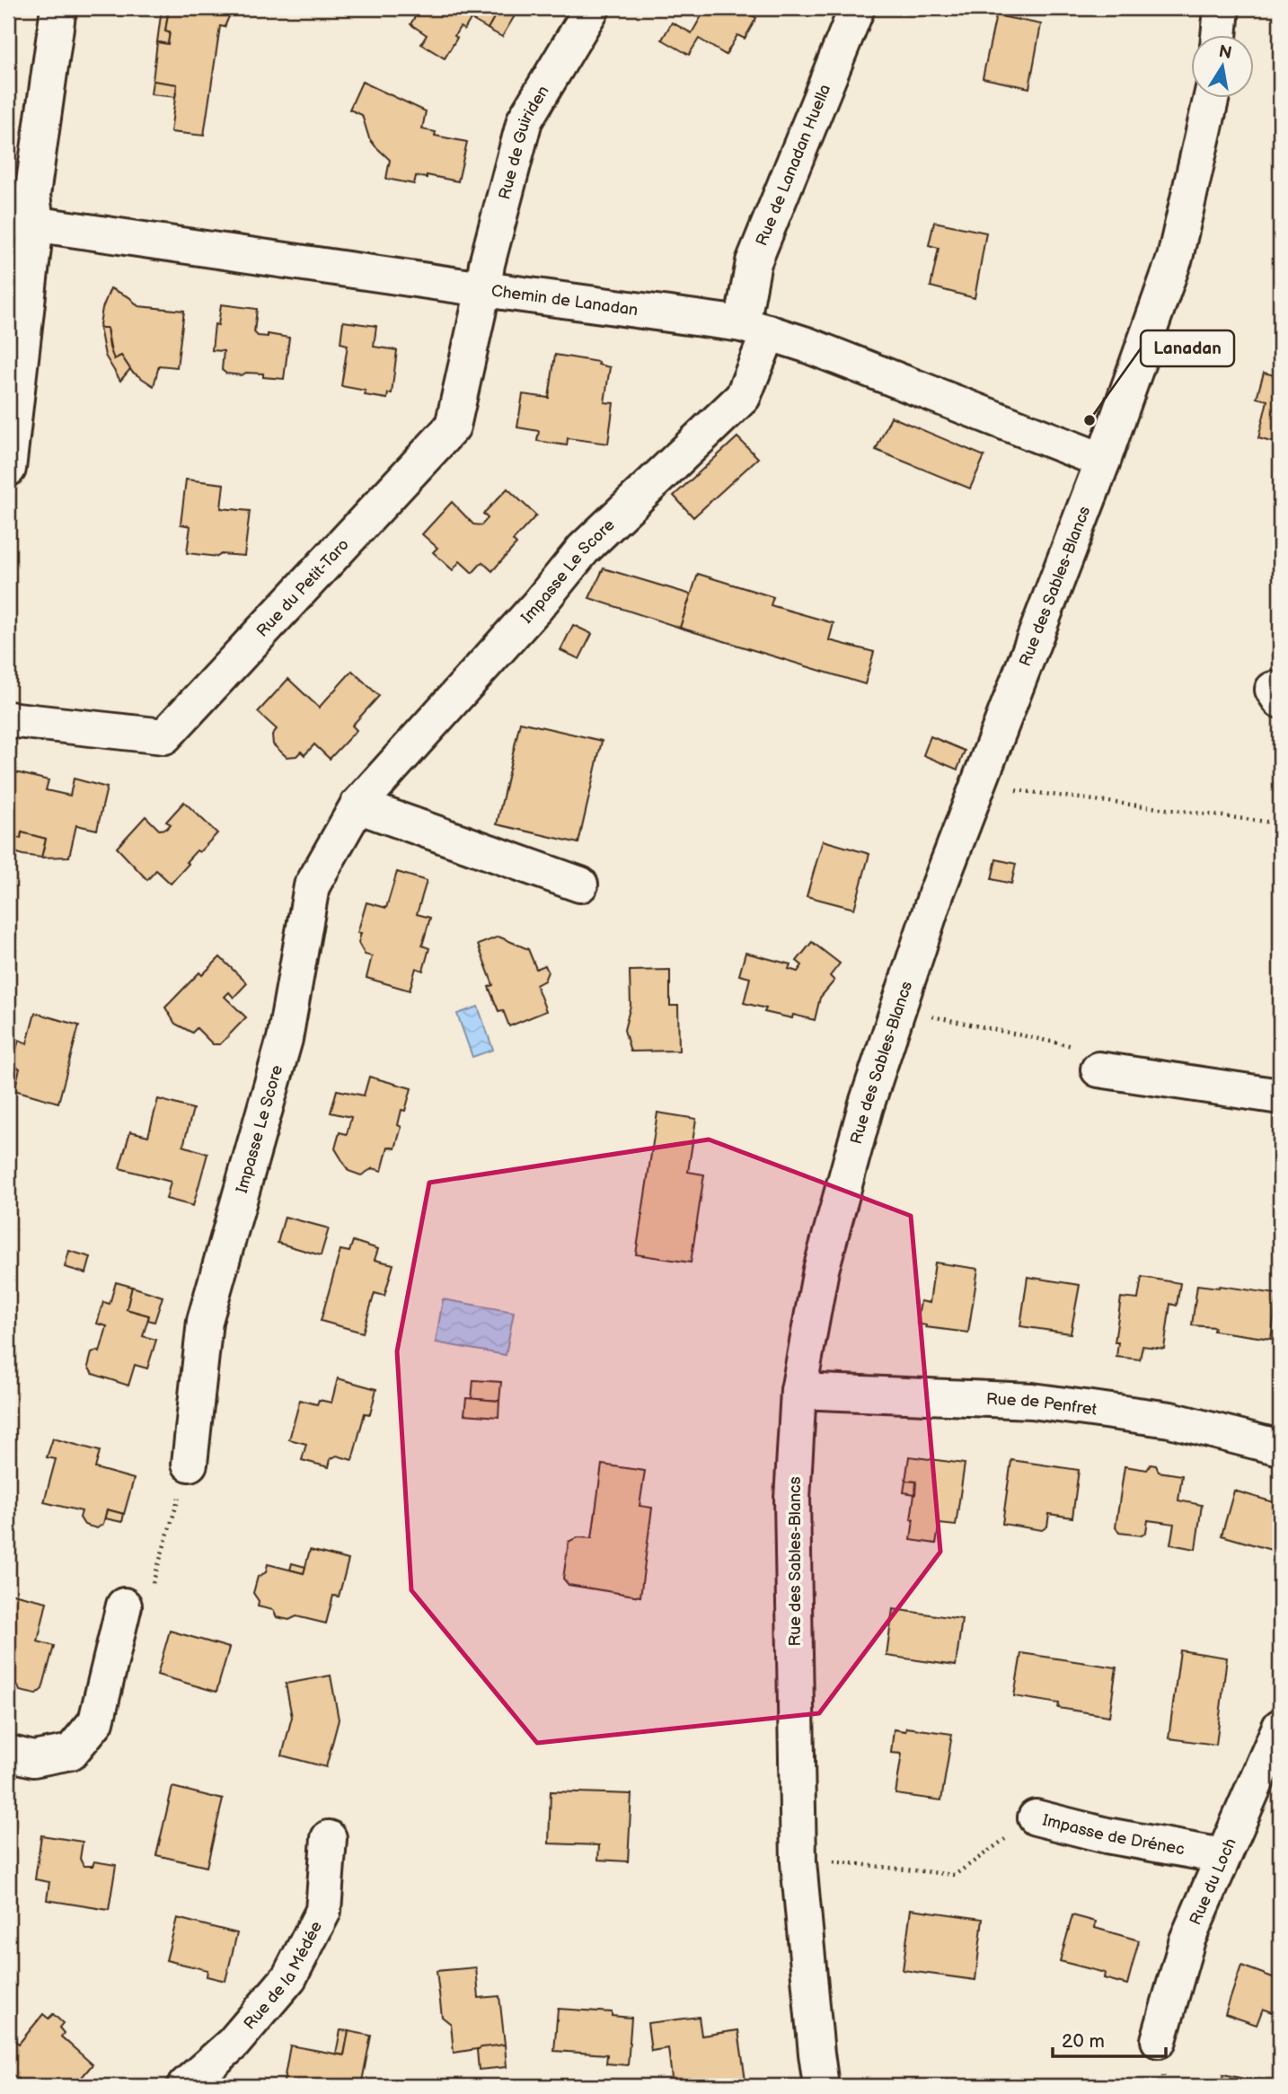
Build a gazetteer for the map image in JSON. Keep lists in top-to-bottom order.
{
  "streets": {
    "street": [
      "Rue de Guiriden",
      "Rue de Lanadan Huella",
      "Chemin de Lanadan",
      "Impasse Le Score",
      "Rue des Sables-Blancs",
      "Rue du Petit-Taro",
      "Rue de Penfret",
      "Impasse de Drénec",
      "Rue du Loch",
      "Rue de la Médée"
    ]
  },
  "crossings": [
    ["Rue de Guiriden", "Chemin de Lanadan"],
    ["Rue de Guiriden", "Rue du Petit-Taro"],
    ["Rue de Lanadan Huella", "Chemin de Lanadan"],
    ["Rue de Lanadan Huella", "Impasse Le Score"],
    ["Chemin de Lanadan", "Impasse Le Score"],
    ["Chemin de Lanadan", "Rue des Sables-Blancs"],
    ["Chemin de Lanadan", "Rue du Petit-Taro"],
    ["Rue des Sables-Blancs", "Rue de Penfret"],
    ["Rue des Sables-Blancs", "Impasse de Drénec"],
    ["Impasse de Drénec", "Rue du Loch"]
  ],
  "places": ["Lanadan"],
  "scale_bar": "20 m",
  "north": "top"
}
